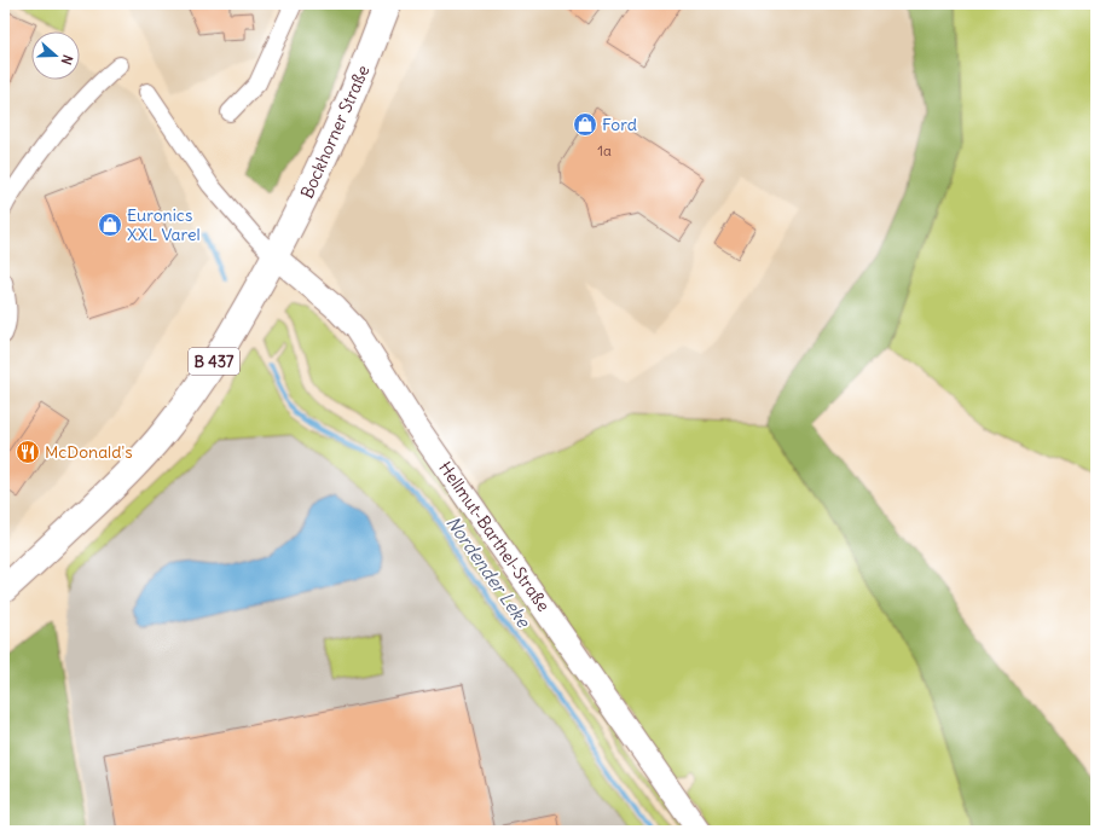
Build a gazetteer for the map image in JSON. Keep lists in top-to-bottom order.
{
  "streets": {
    "main road": ["Bockhorner Straße", "B 437"],
    "street": ["Hellmut-Barthel-Straße"]
  },
  "crossings": [
    ["Bockhorner Straße", "B 437"],
    ["Bockhorner Straße", "Hellmut-Barthel-Straße"],
    ["B 437", "Hellmut-Barthel-Straße"]
  ],
  "water": ["Nordender Leke"],
  "places": {
    "shop": ["Ford", "Euronics XXL Varel"],
    "restaurant": ["McDonald's"]
  },
  "house_numbers": ["1a"],
  "north": "right"
}
